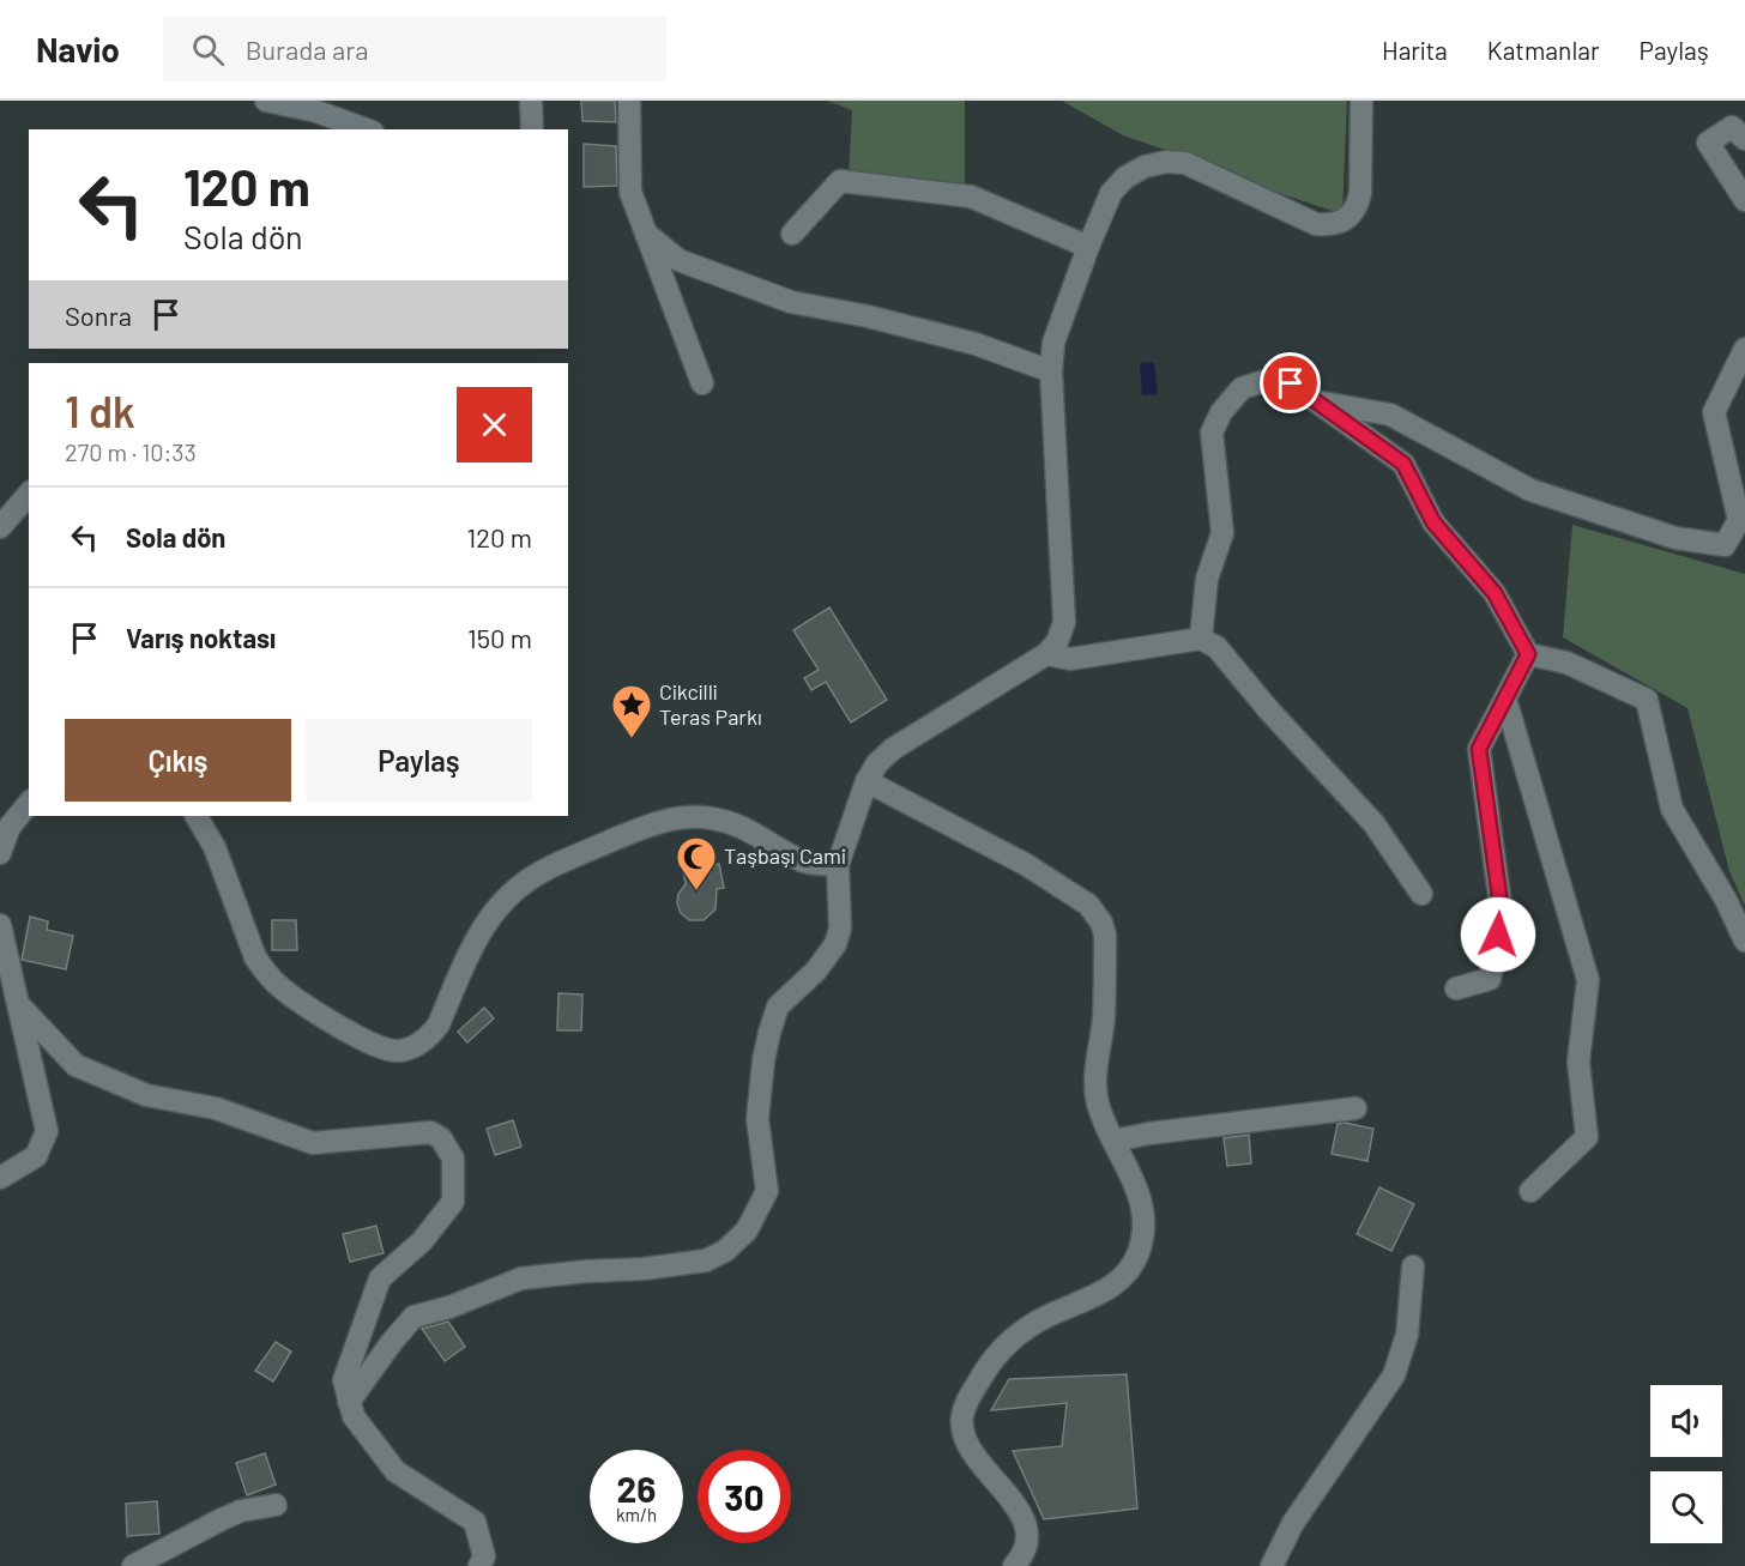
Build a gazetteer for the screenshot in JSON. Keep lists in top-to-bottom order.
{
  "places": {
    "place": ["Cikcilli Teras Parkı"],
    "mosque": ["Taşbaşı Cami"]
  },
  "page": {
    "header": "Navio",
    "search": "Burada ara",
    "nav": ["Harita", "Katmanlar", "Paylaş"],
    "turn": ["120 m", "Sola dön"],
    "then": "Sonra",
    "heading": ["1 dk", "270 m · 10:33"],
    "list": [
      {
        "name": "Sola dön",
        "value": "120 m"
      },
      {
        "name": "Varış noktası",
        "value": "150 m"
      }
    ],
    "buttons": ["Çıkış", "Paylaş"],
    "speed": "26 km/h",
    "limit": "30"
  }
}
